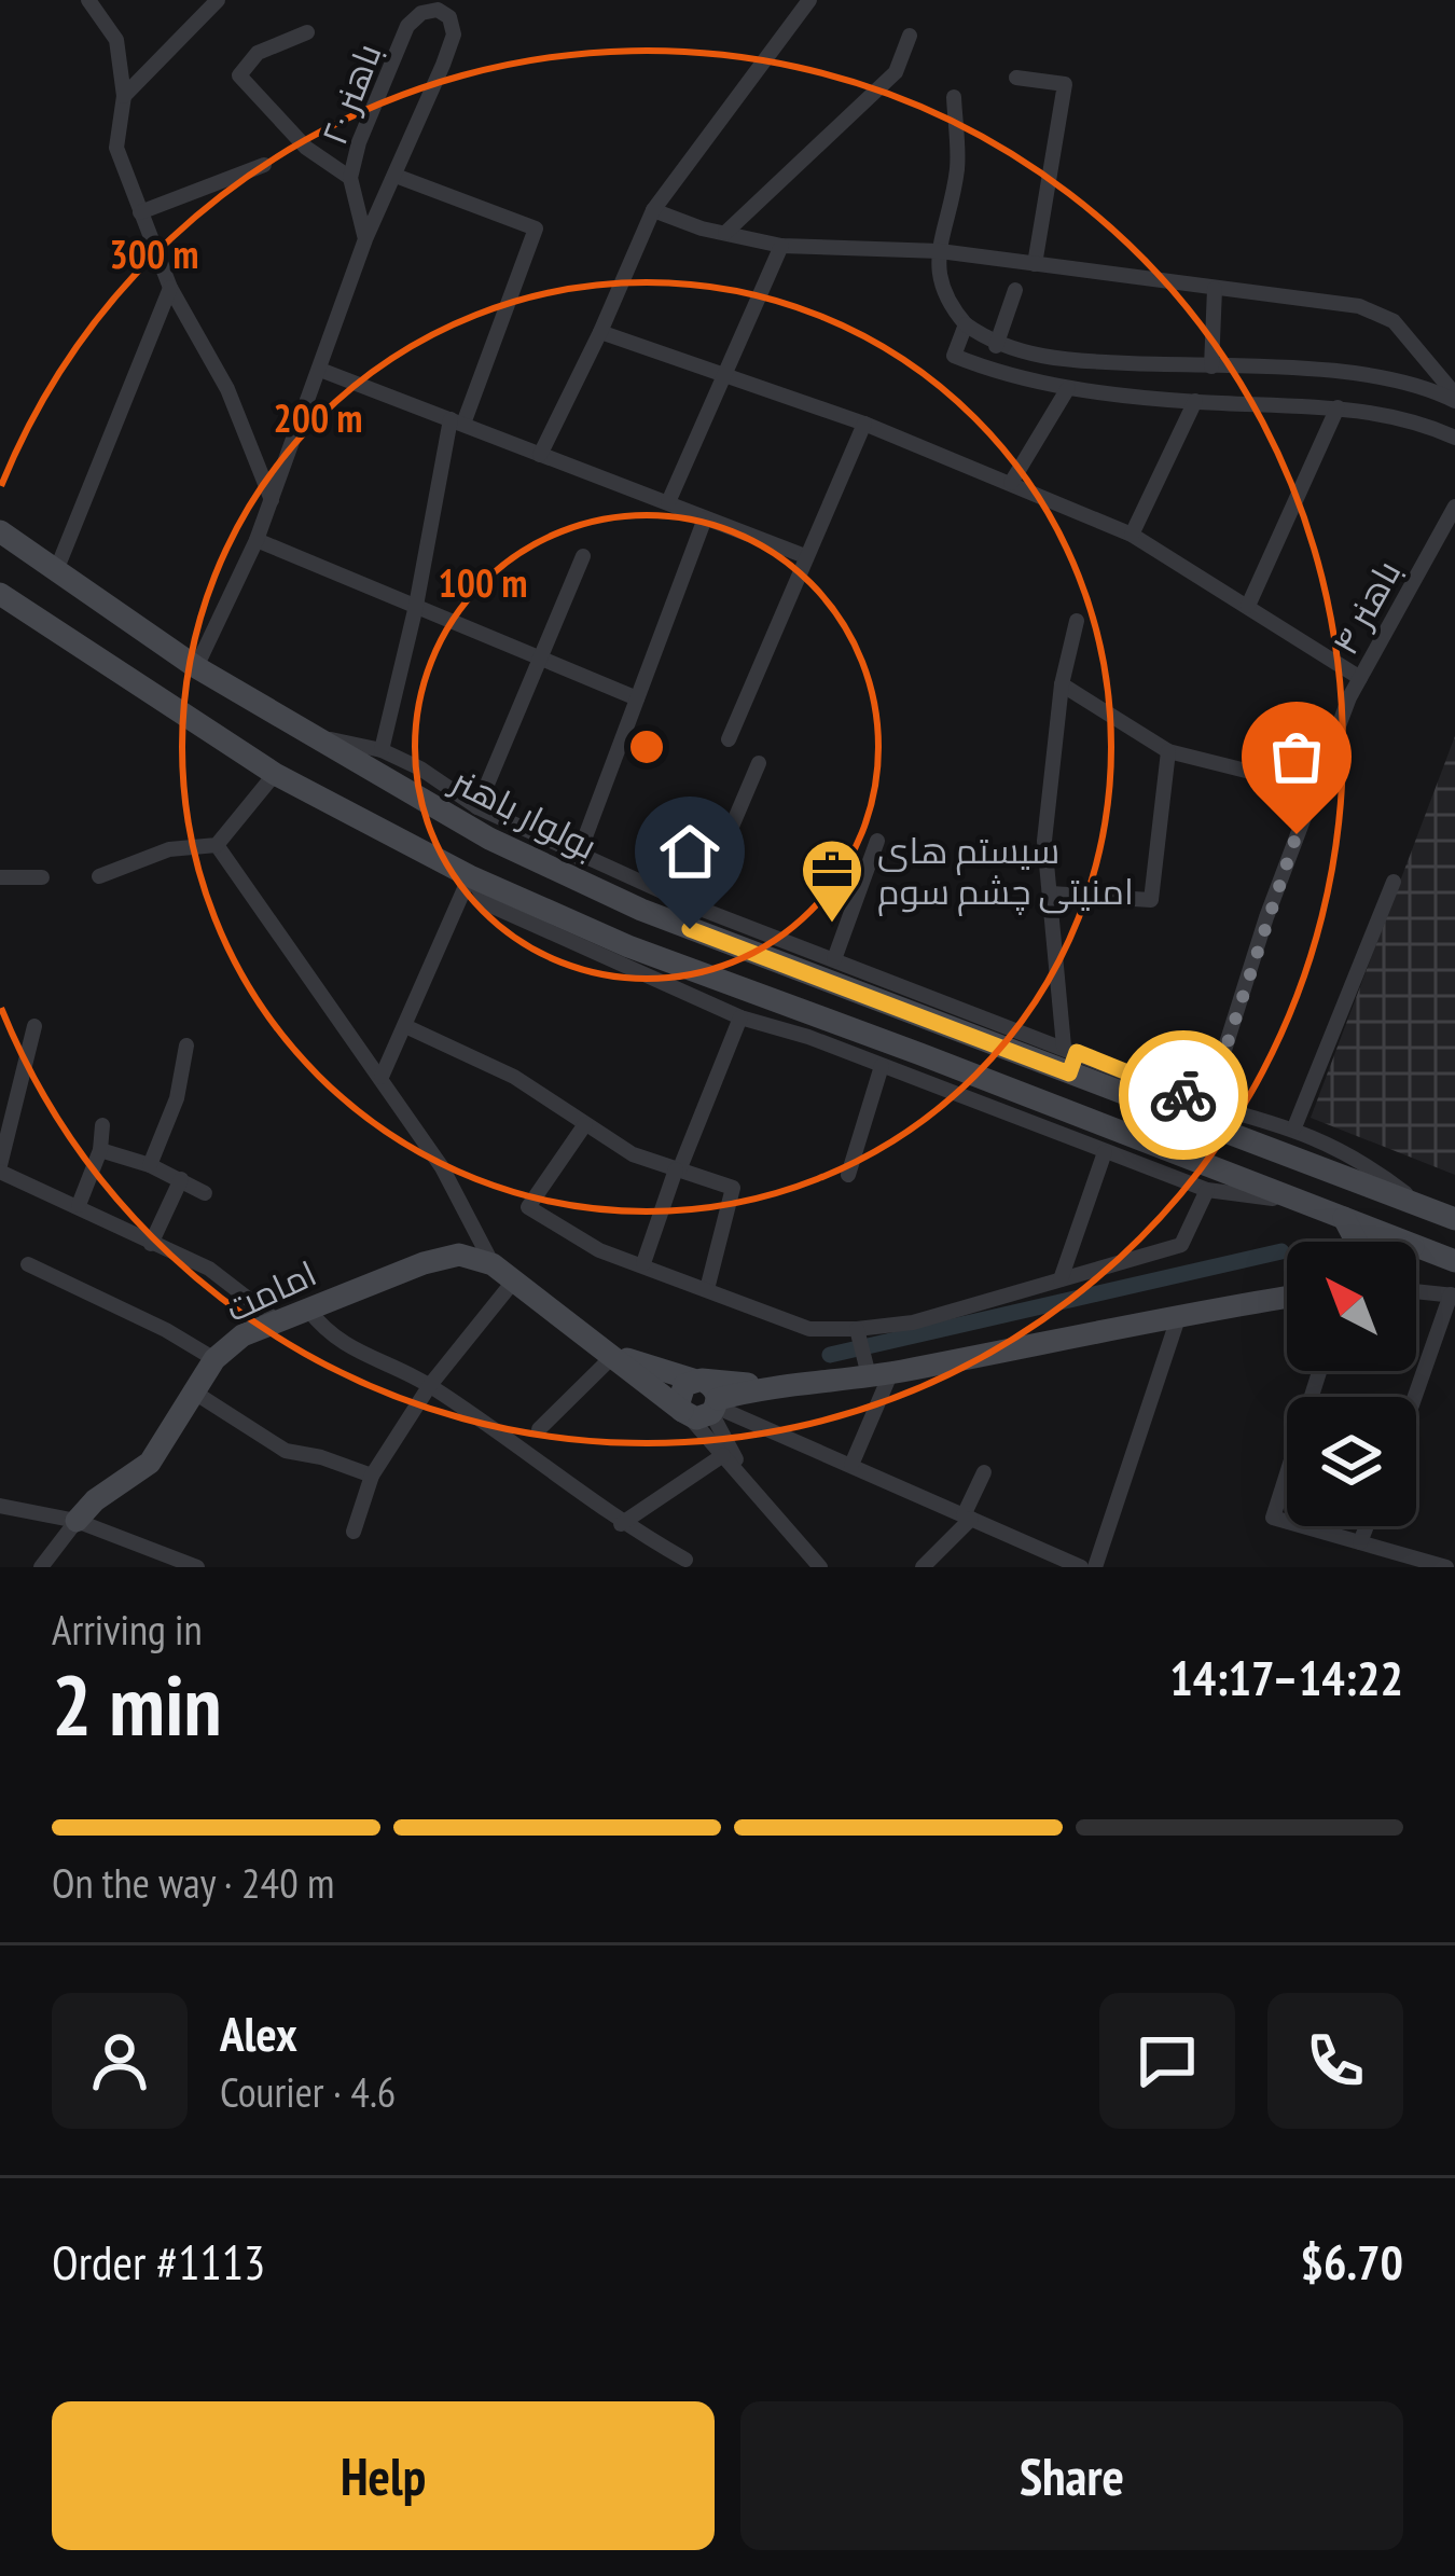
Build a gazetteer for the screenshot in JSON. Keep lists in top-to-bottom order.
{
  "streets": {
    "main road": ["بولوار باهنر", "امامت"],
    "street": ["باهنر ۲۰", "باهنر ۴"]
  },
  "crossings": [
    ["باهنر ۲۰", "بولوار باهنر"]
  ],
  "places": {
    "office": ["سیستم های امنیتی چشم سوم"]
  },
  "north": "top left",
  "page": {
    "heading": ["2 min", "Arriving in", "14:17–14:22"],
    "panel": [
      "Alex",
      "Courier · 4.6",
      "Order #1113",
      "$6.70"
    ],
    "bar": "On the way · 240 m",
    "buttons": ["Help", "Share"]
  },
  "rings": ["300 m", "200 m", "100 m"]
}
